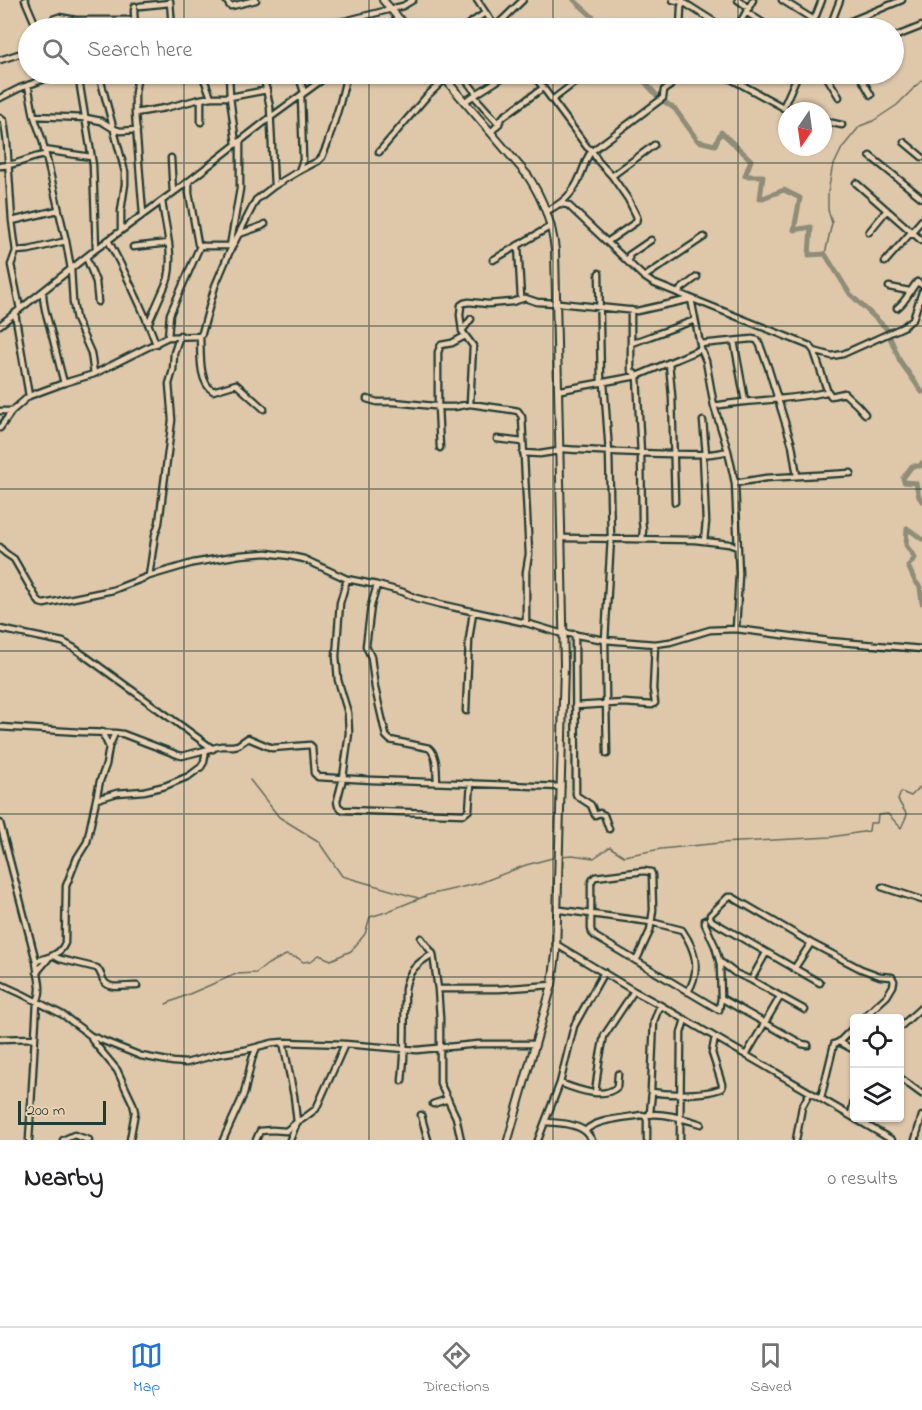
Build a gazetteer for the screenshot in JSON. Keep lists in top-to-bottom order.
{
  "scale_bar": "200 m",
  "north": "bottom",
  "page": {
    "search": "Search here",
    "scale": "200 m",
    "heading": ["Nearby", "0 results"],
    "nav": ["Map", "Directions", "Saved"]
  }
}
